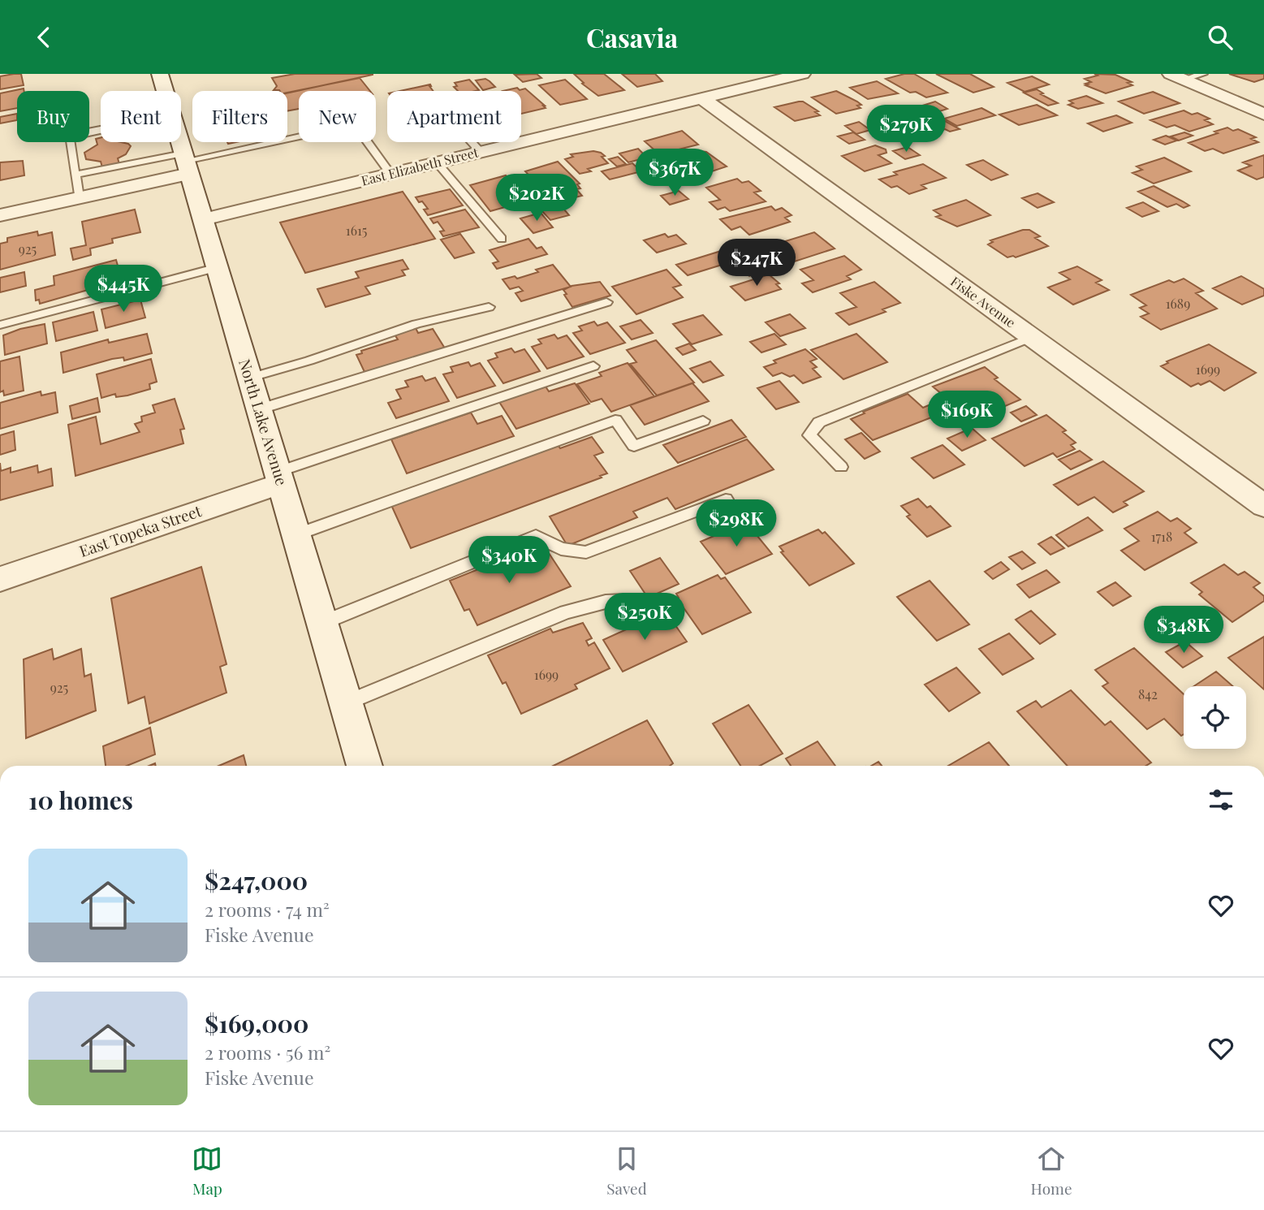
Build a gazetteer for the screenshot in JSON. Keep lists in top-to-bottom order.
{
  "streets": {
    "street": [
      "East Elizabeth Street",
      "Fiske Avenue",
      "North Lake Avenue",
      "East Topeka Street"
    ]
  },
  "crossings": [
    ["East Elizabeth Street", "Fiske Avenue"],
    ["East Elizabeth Street", "North Lake Avenue"],
    ["North Lake Avenue", "East Topeka Street"]
  ],
  "house_numbers": [
    "1615",
    "925",
    "1689",
    "1699",
    "1718",
    "1699",
    "925",
    "842"
  ],
  "page": {
    "header": "Casavia",
    "chip": [
      "Buy",
      "Rent",
      "Filters",
      "New",
      "Apartment"
    ],
    "price": [
      "$279K",
      "$367K",
      "$202K",
      "$247K",
      "$445K",
      "$169K",
      "$298K",
      "$340K",
      "$250K",
      "$348K"
    ],
    "heading": "10 homes",
    "list": [
      {
        "name": "$247,000",
        "note": "2 rooms · 74 m² · Fiske Avenue"
      },
      {
        "name": "$169,000",
        "note": "2 rooms · 56 m² · Fiske Avenue"
      }
    ],
    "tabs": ["Map", "Saved", "Home"]
  }
}
